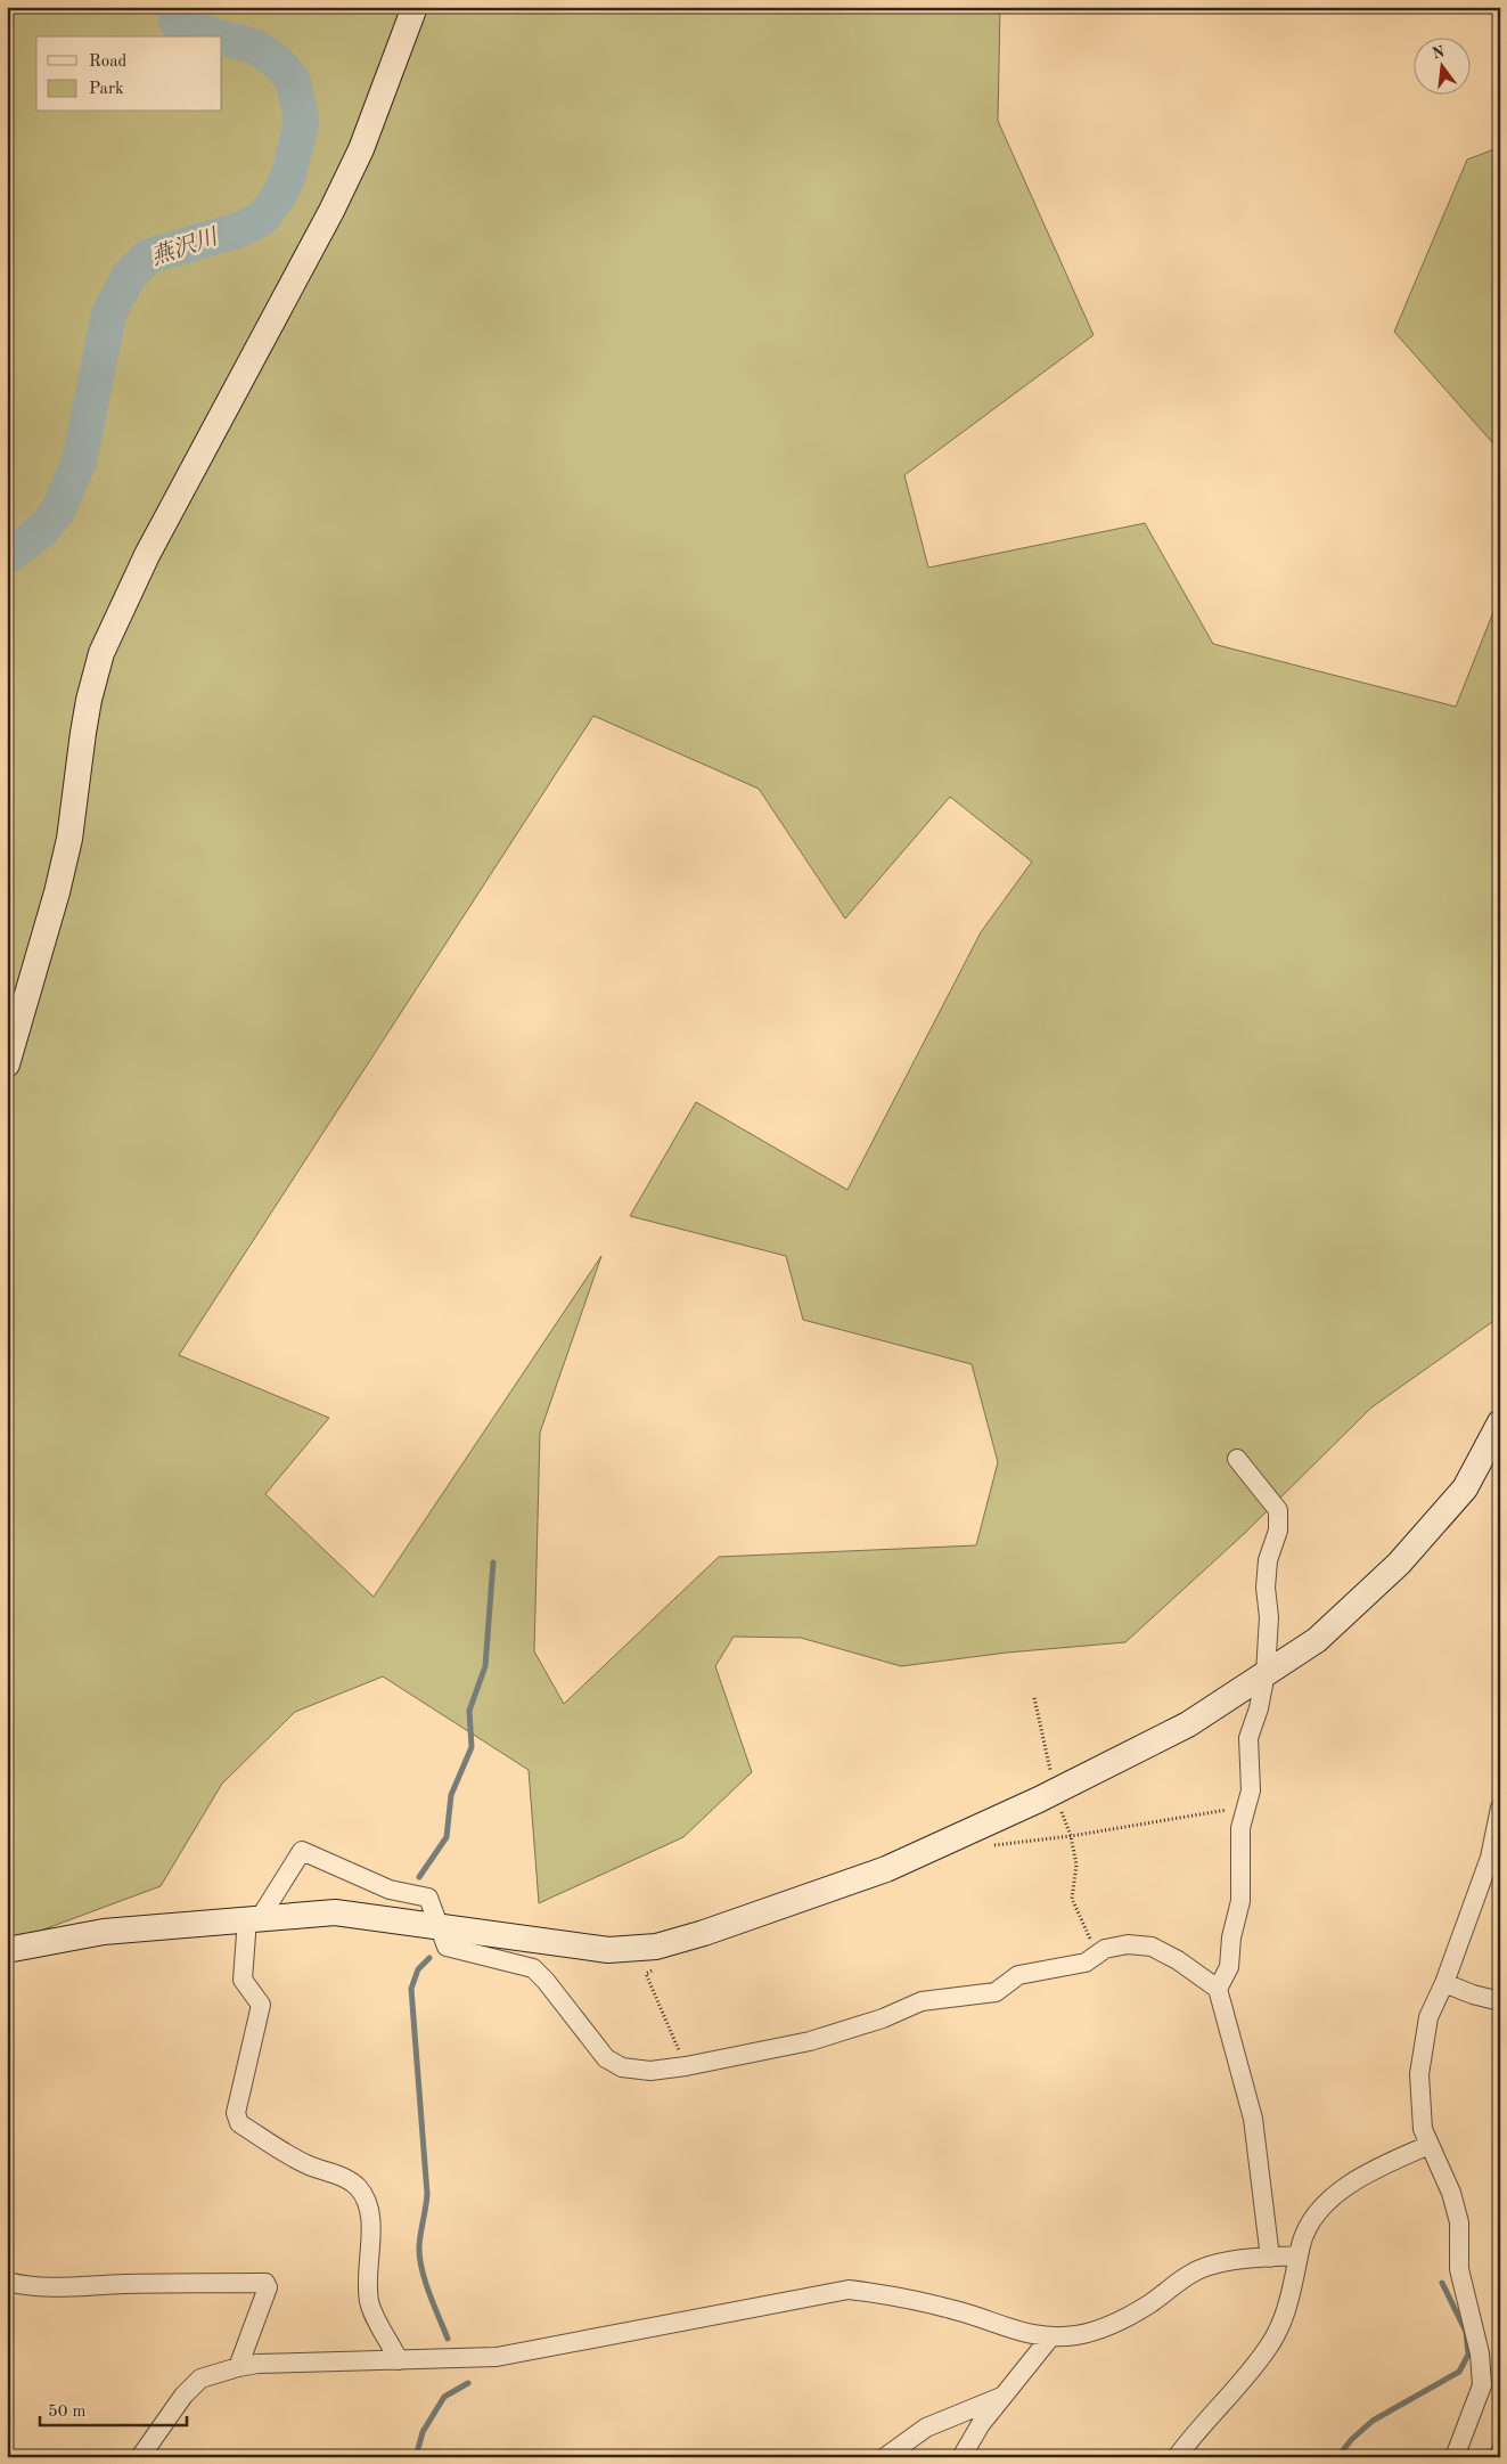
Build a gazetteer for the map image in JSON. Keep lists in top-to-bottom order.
{
  "water": ["燕沢川"],
  "legend": ["Road", "Park"],
  "scale_bar": "50 m",
  "north": "top"
}
